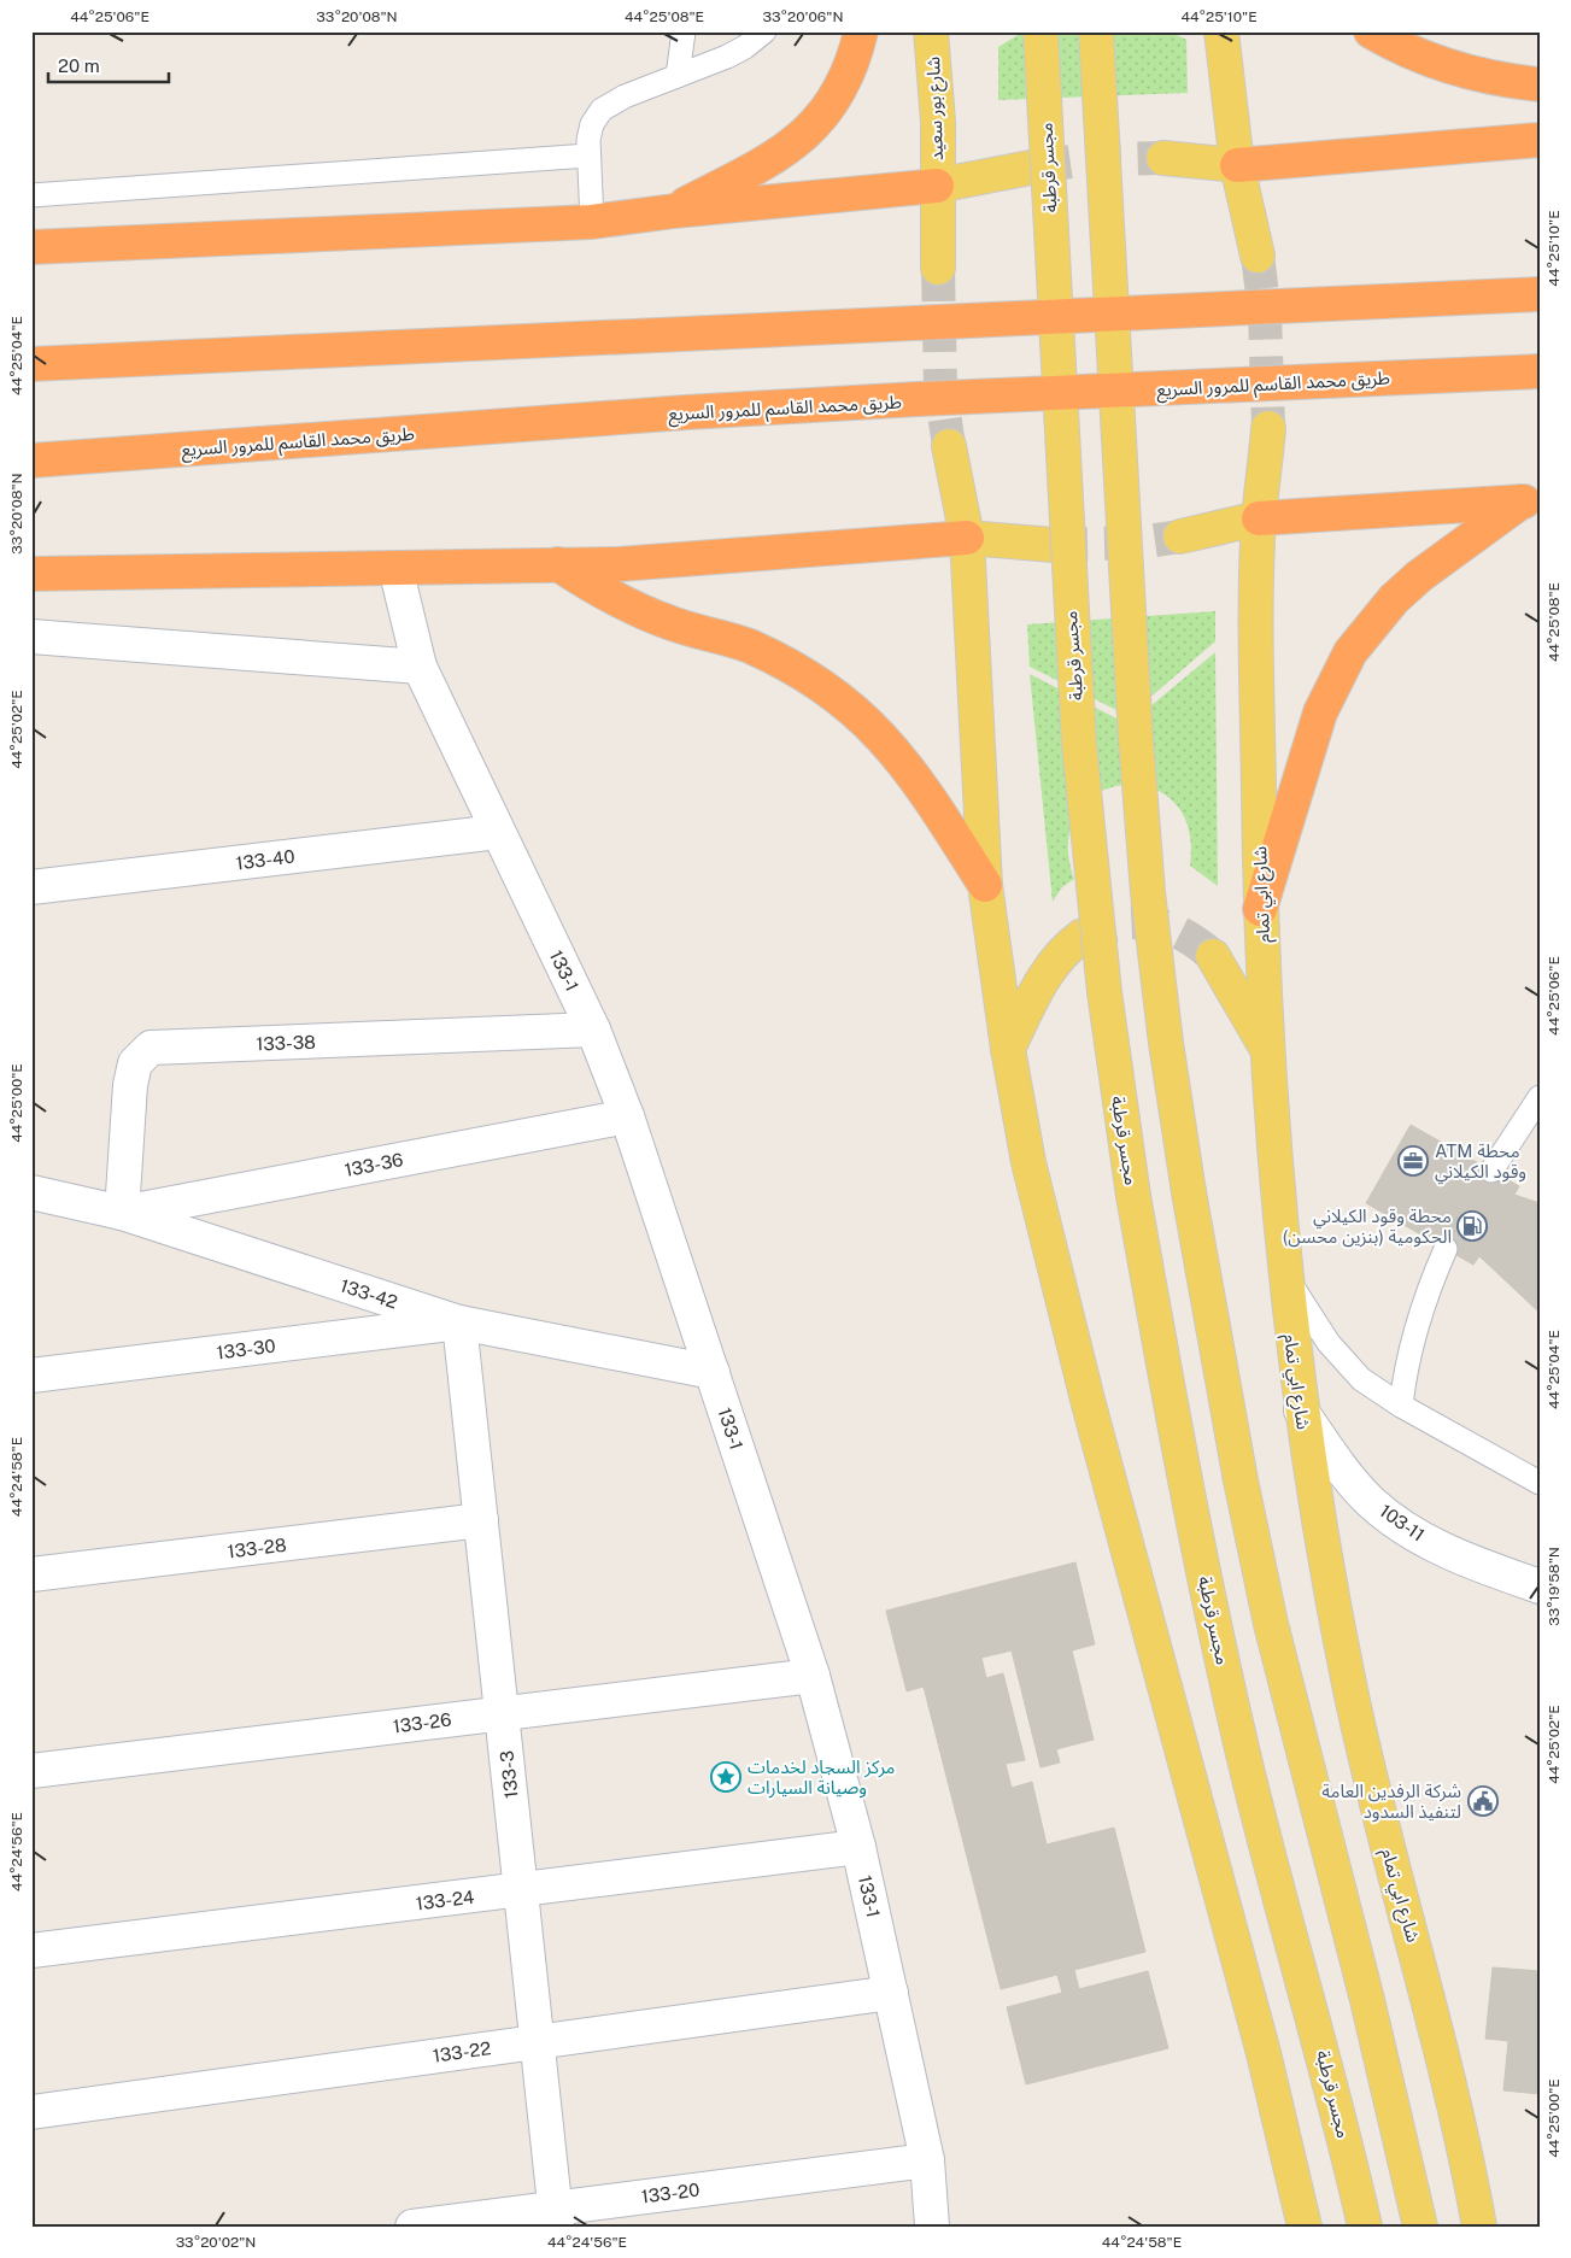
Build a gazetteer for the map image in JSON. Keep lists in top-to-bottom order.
{
  "streets": {
    "highway": ["طريق محمد القاسم للمرور السريع"],
    "main road": ["شارع بور سعيد", "مجسر قرطبة", "شارع ابي تمام"],
    "street": [
      "133-40",
      "133-1",
      "133-38",
      "133-36",
      "133-42",
      "133-30",
      "103-11",
      "133-28",
      "133-26",
      "133-3",
      "133-24",
      "133-22",
      "133-20"
    ]
  },
  "crossings": [
    ["133-40", "133-1"],
    ["شارع ابي تمام", "103-11"],
    ["133-1", "133-38"],
    ["133-1", "133-36"],
    ["133-1", "133-42"],
    ["133-1", "133-26"],
    ["133-1", "133-24"],
    ["133-1", "133-22"],
    ["133-1", "133-20"],
    ["133-38", "133-36"],
    ["133-38", "133-42"],
    ["133-36", "133-42"],
    ["133-42", "133-30"],
    ["133-42", "133-3"],
    ["133-30", "133-3"],
    ["133-28", "133-3"],
    ["133-26", "133-3"],
    ["133-3", "133-24"],
    ["133-3", "133-22"],
    ["133-3", "133-20"]
  ],
  "places": {
    "office": ["ATM محطة وقود الكيلاني"],
    "fuel station": ["محطة وقود الكيلاني الحكومية (بنزين محسن)"],
    "place": ["مركز السجاد لخدمات وصيانة السيارات"],
    "public building": ["شركة الرفدين العامة لتنفيذ السدود"]
  },
  "scale_bar": "20 m",
  "coordinates": [
    "44°25'06\"E",
    "33°20'08\"N",
    "44°25'08\"E",
    "33°20'06\"N",
    "44°25'10\"E",
    "44°25'04\"E",
    "44°25'02\"E",
    "44°25'00\"E",
    "44°24'58\"E",
    "33°19'58\"N",
    "44°24'56\"E",
    "33°20'02\"N"
  ]
}
